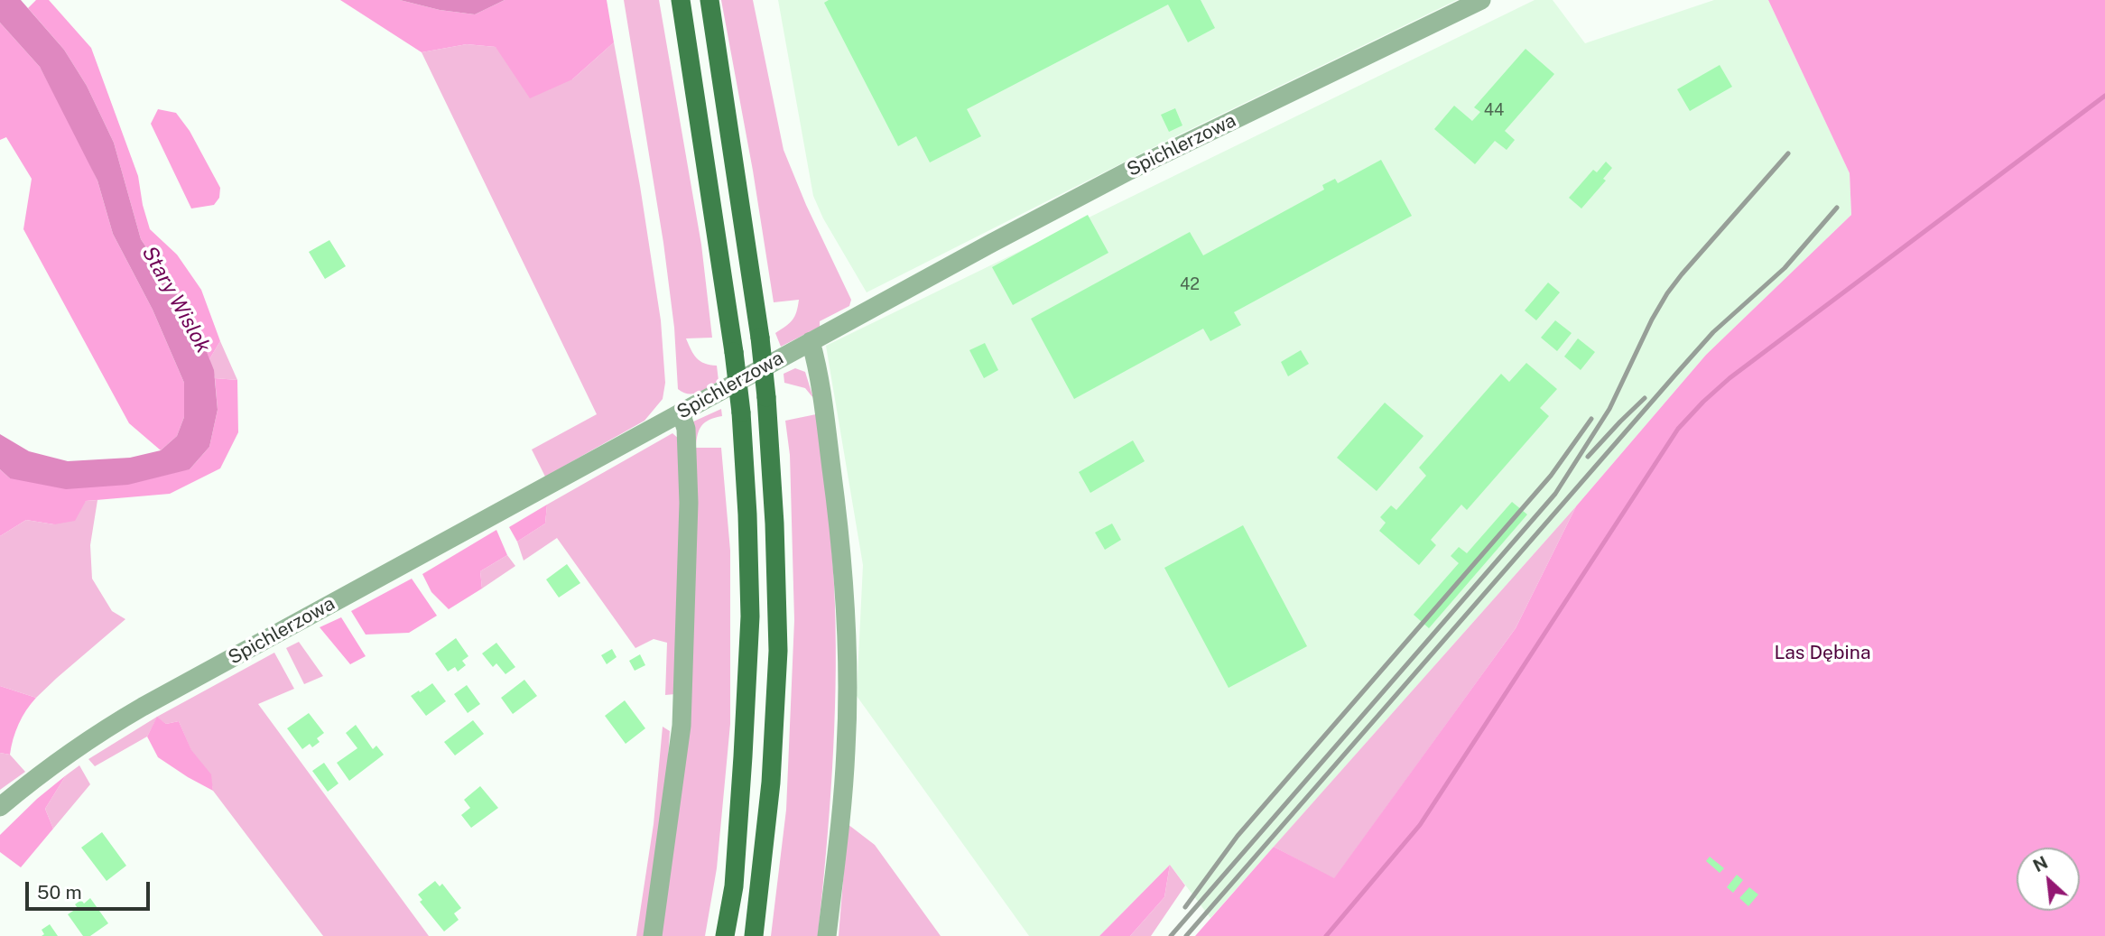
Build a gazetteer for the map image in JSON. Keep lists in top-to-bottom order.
{
  "streets": {
    "street": ["Spichlerzowa"]
  },
  "water": ["Stary Wislok"],
  "parks": ["Las Dębina"],
  "house_numbers": ["44", "42"],
  "scale_bar": "50 m",
  "north": "top left"
}
